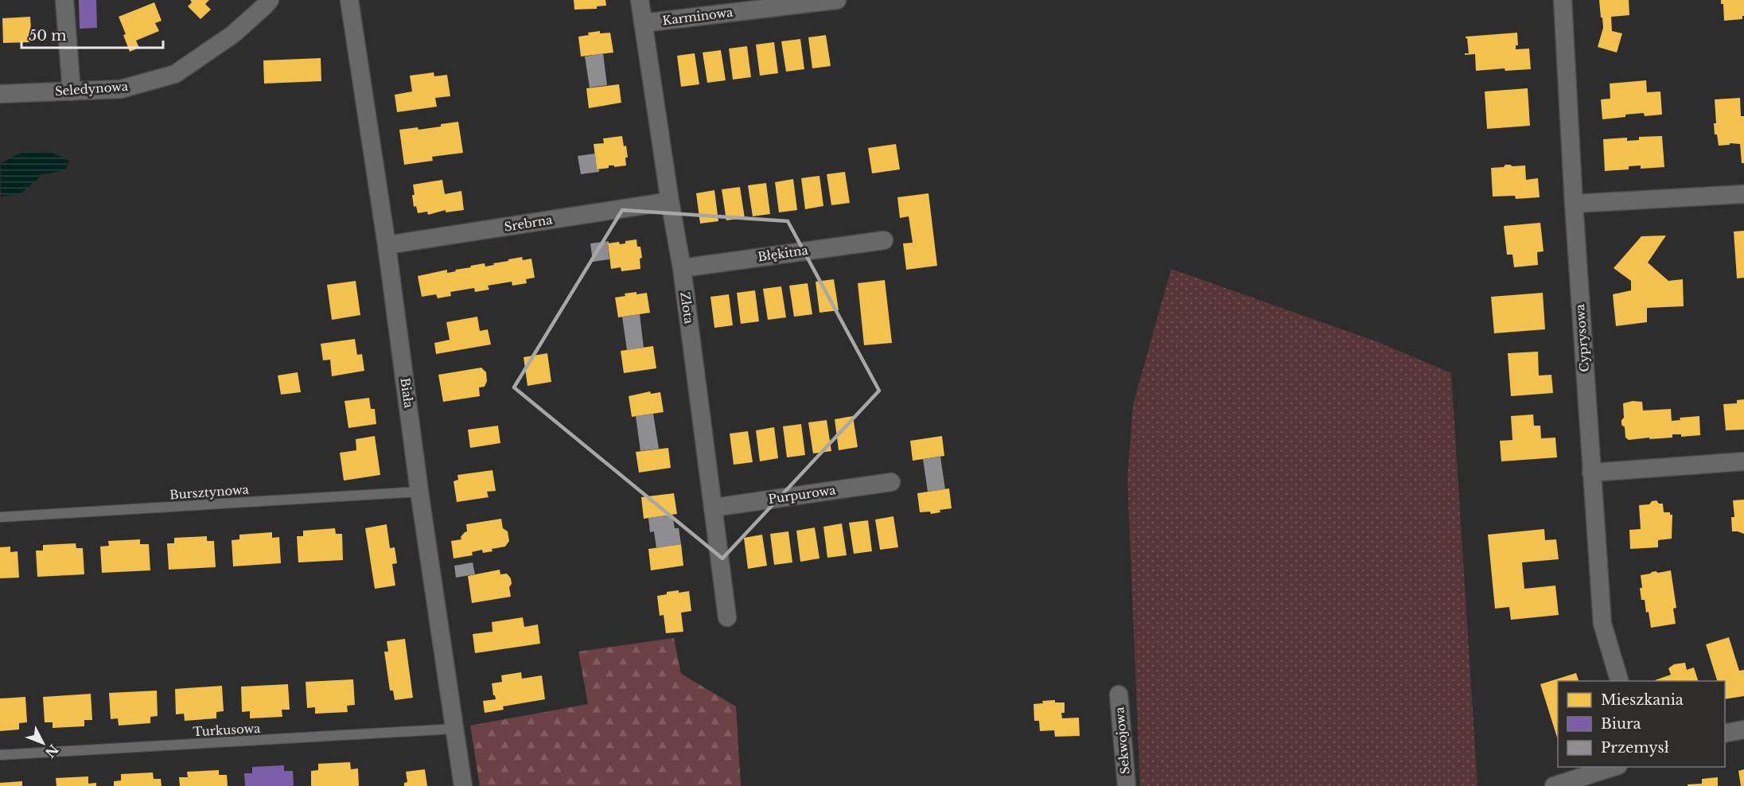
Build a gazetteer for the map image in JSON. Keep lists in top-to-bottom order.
{
  "streets": {
    "street": [
      "Karminowa",
      "Seledynowa",
      "Srebrna",
      "Błękitna",
      "Złota",
      "Cyprysowa",
      "Biała",
      "Purpurowa",
      "Sekwojowa"
    ],
    "lane": ["Bursztynowa", "Turkusowa"]
  },
  "crossings": [
    ["Karminowa", "Złota"],
    ["Srebrna", "Złota"],
    ["Srebrna", "Biała"],
    ["Błękitna", "Złota"],
    ["Złota", "Purpurowa"],
    ["Biała", "Bursztynowa"],
    ["Biała", "Turkusowa"]
  ],
  "legend": ["Mieszkania", "Biura", "Przemysł"],
  "scale_bar": "50 m",
  "north": "bottom right"
}
